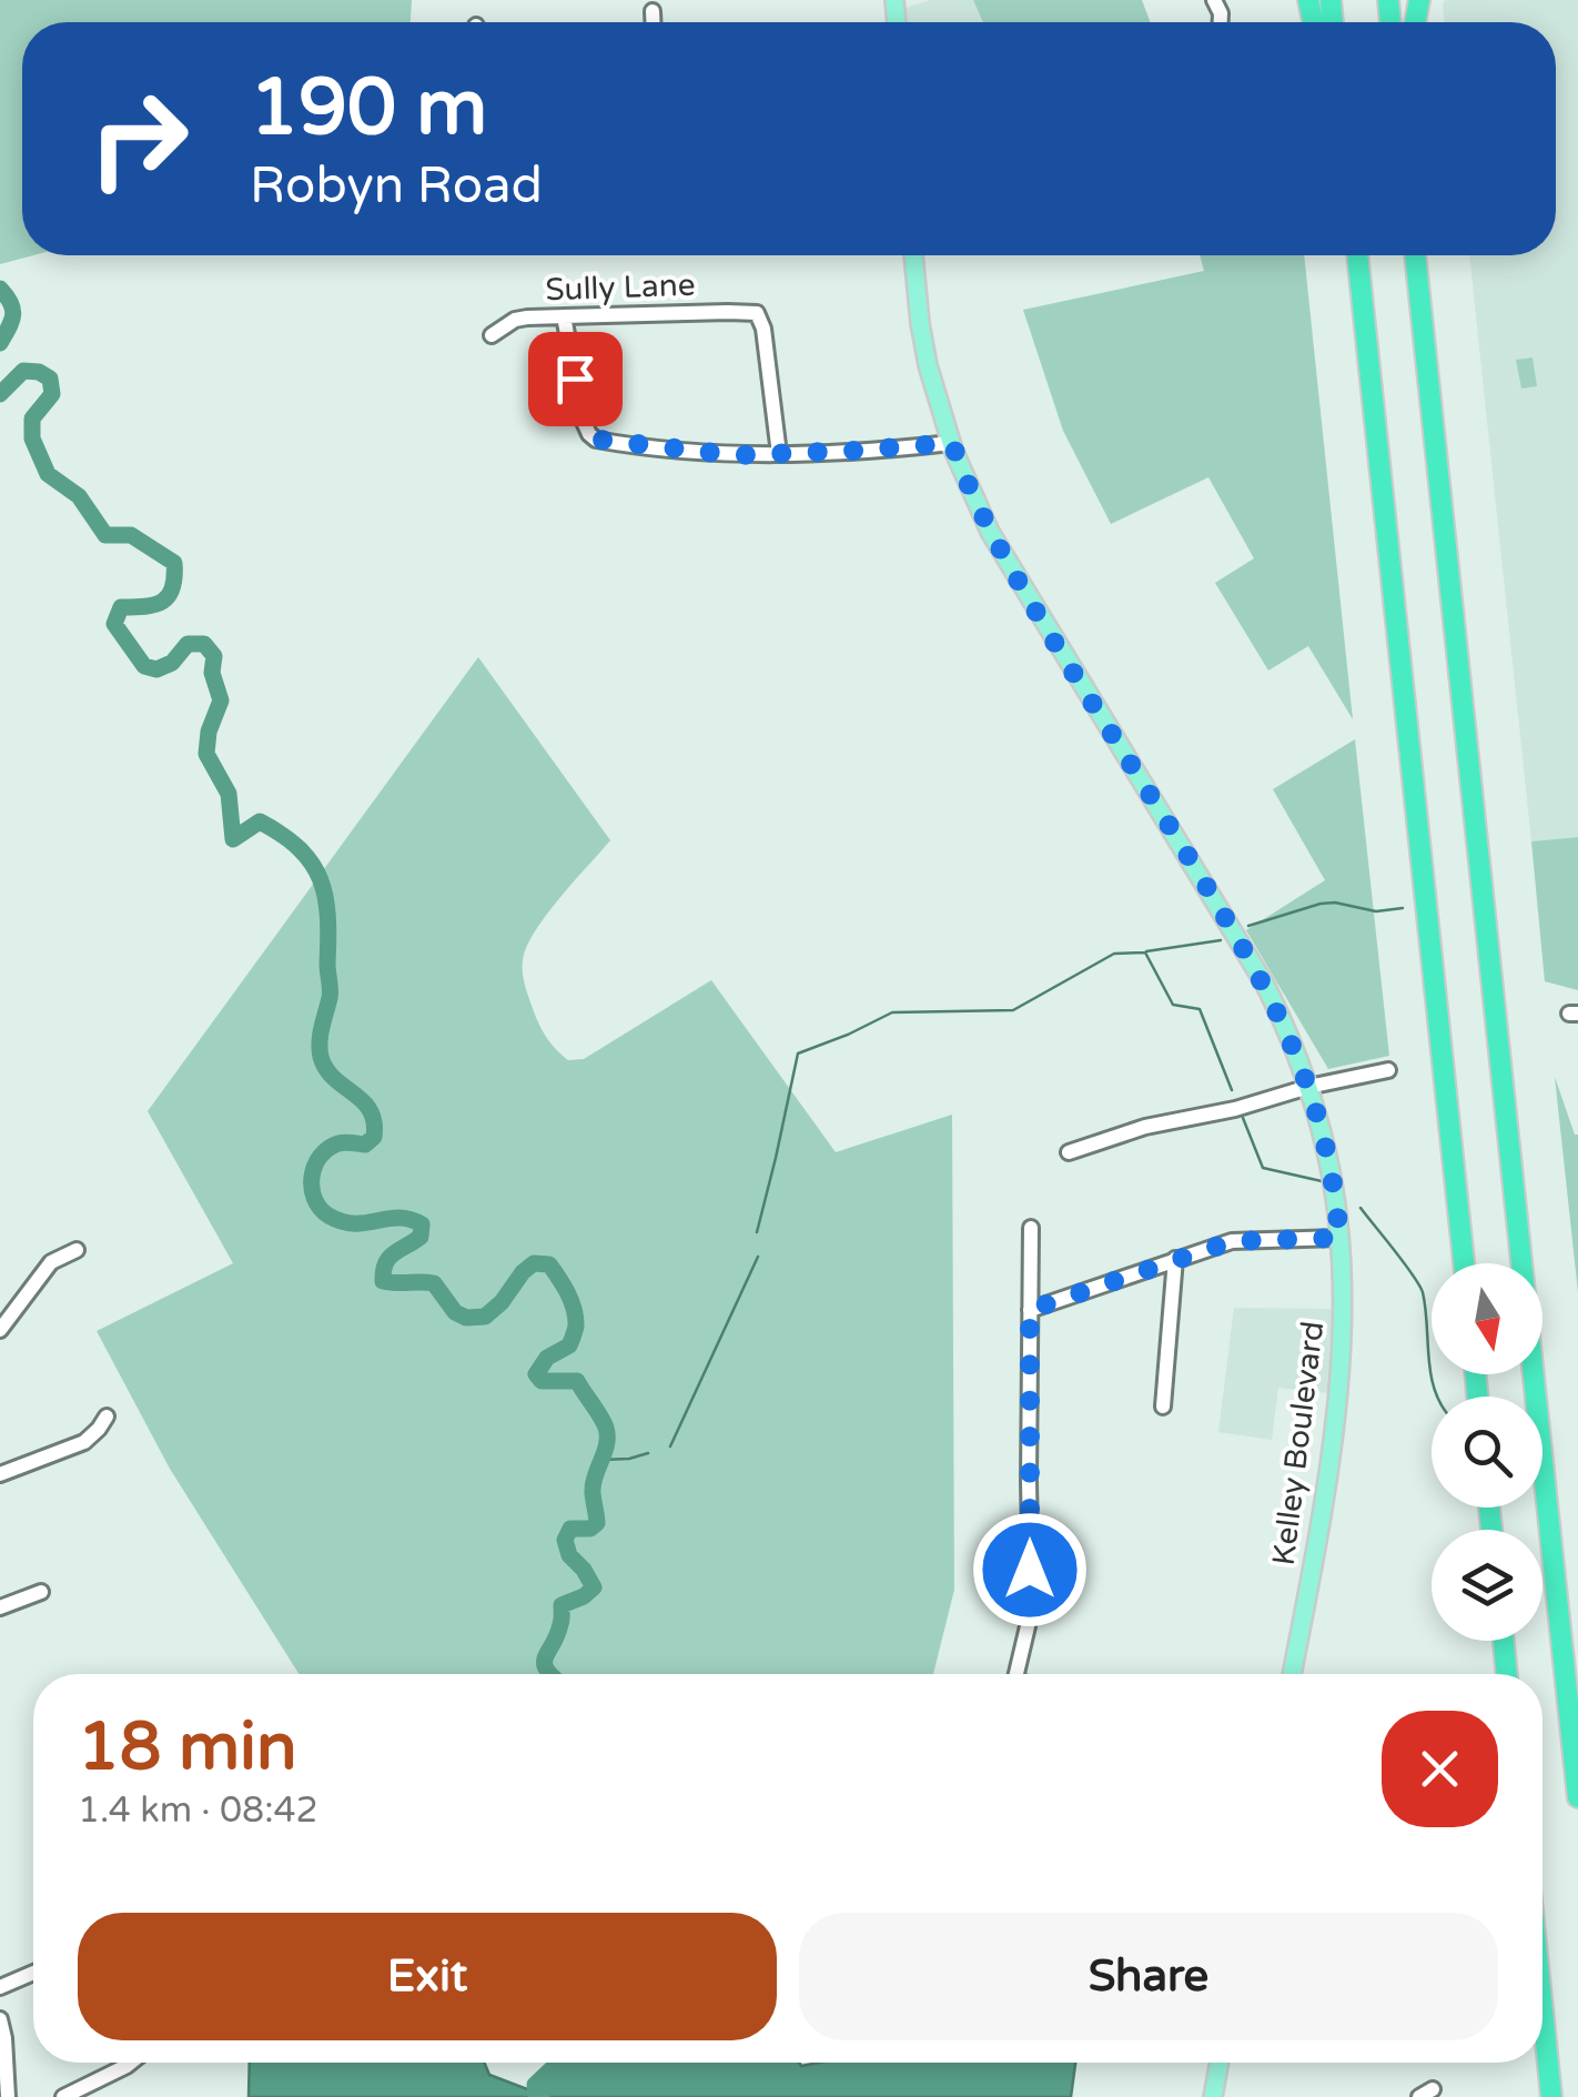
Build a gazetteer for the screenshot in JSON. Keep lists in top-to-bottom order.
{
  "streets": {
    "main road": ["Kelley Boulevard"],
    "street": ["Sully Lane"]
  },
  "north": "bottom",
  "page": {
    "turn": ["190 m", "Robyn Road"],
    "heading": ["18 min", "1.4 km · 08:42"],
    "buttons": ["Exit", "Share"]
  }
}
